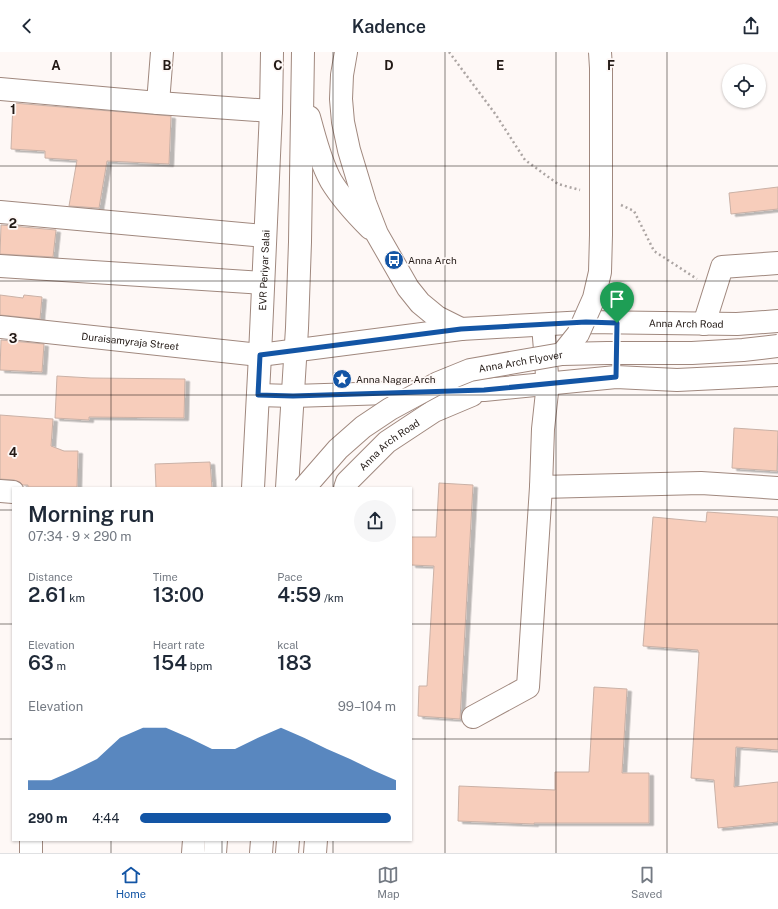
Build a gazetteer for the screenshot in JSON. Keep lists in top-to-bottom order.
{
  "streets": {
    "main road": [
      "EVR Periyar Salai",
      "Anna Arch Road",
      "Duraisamyraja Street",
      "Anna Arch Flyover"
    ]
  },
  "crossings": [
    ["EVR Periyar Salai", "Anna Arch Road"],
    ["EVR Periyar Salai", "Duraisamyraja Street"],
    ["Anna Arch Road", "Duraisamyraja Street"]
  ],
  "places": {
    "bus stop": ["Anna Arch"],
    "place": ["Anna Nagar Arch"]
  },
  "page": {
    "header": "Kadence",
    "heading": ["Morning run", "07:34 · 9 × 290 m"],
    "stats": [
      ["Distance", "2.61 km"],
      ["Time", "13:00"],
      ["Pace", "4:59 /km"],
      ["Elevation", "63 m"],
      ["Heart rate", "154 bpm"],
      ["kcal", "183"]
    ],
    "chart": ["Elevation", "99–104 m"],
    "list": [
      {
        "name": "290 m",
        "note": "4:44"
      }
    ],
    "tabs": ["Home", "Map", "Saved"]
  },
  "grid": {
    "columns": [
      "A",
      "B",
      "C",
      "D",
      "E",
      "F"
    ],
    "rows": [
      "1",
      "2",
      "3",
      "4"
    ]
  }
}
